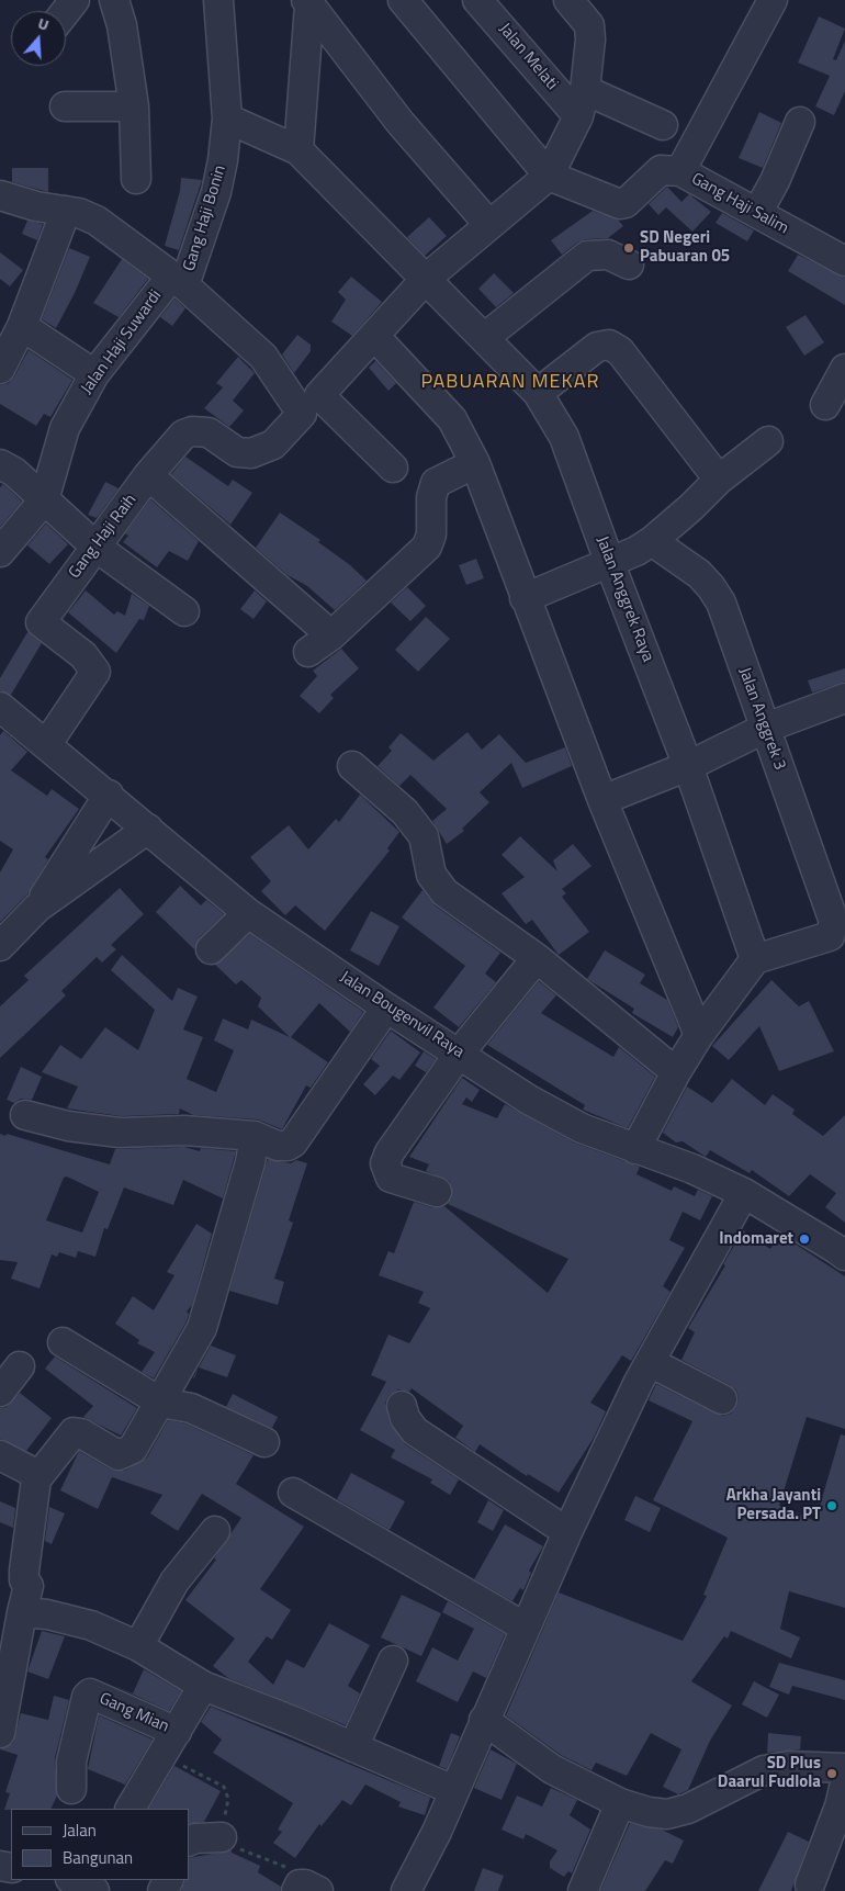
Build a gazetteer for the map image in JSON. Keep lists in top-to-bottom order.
{
  "streets": {
    "street": [
      "Jalan Melati",
      "Gang Haji Salim",
      "Gang Haji Bonin",
      "Jalan Haji Suwardi",
      "Gang Haji Raih",
      "Jalan Anggrek Raya",
      "Jalan Anggrek 3",
      "Jalan Bougenvil Raya",
      "Gang Mian"
    ]
  },
  "crossings": [
    ["Gang Haji Bonin", "Jalan Haji Suwardi"],
    ["Gang Haji Bonin", "Gang Haji Raih"],
    ["Jalan Haji Suwardi", "Gang Haji Raih"],
    ["Gang Haji Raih", "Jalan Bougenvil Raya"],
    ["Jalan Anggrek Raya", "Jalan Anggrek 3"]
  ],
  "districts": ["PABUARAN MEKAR"],
  "places": [
    "SD Negeri Pabuaran 05",
    "Indomaret",
    "Arkha Jayanti Persada. PT",
    "SD Plus Daarul Fudlola"
  ],
  "legend": ["Jalan", "Bangunan"],
  "north": "top"
}
